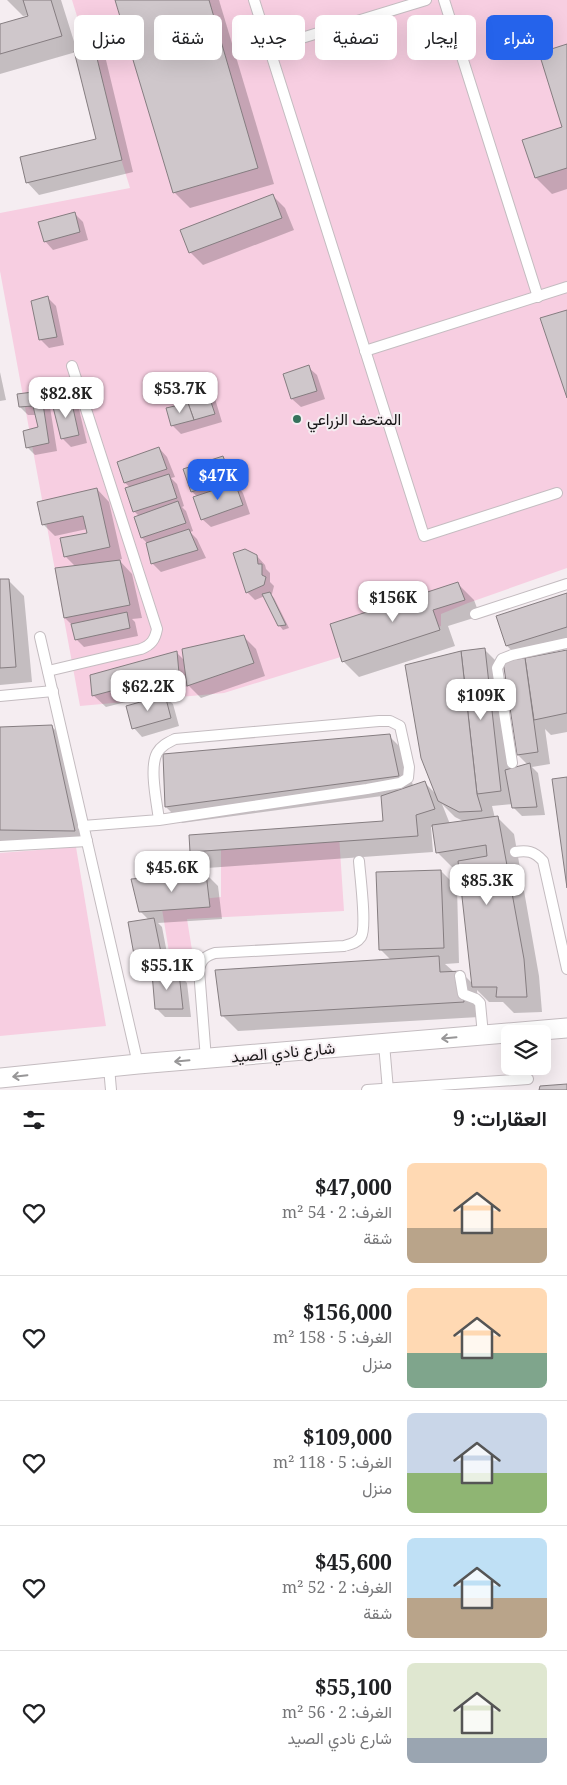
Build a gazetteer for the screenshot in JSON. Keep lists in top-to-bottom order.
{
  "streets": {
    "street": ["شارع نادي الصيد"]
  },
  "one_way": ["شارع نادي الصيد"],
  "places": ["المتحف الزراعي"],
  "page": {
    "chip": [
      "شراء",
      "إيجار",
      "تصفية",
      "جديد",
      "شقة",
      "منزل"
    ],
    "price": [
      "$53.7K",
      "$82.8K",
      "$47K",
      "$156K",
      "$62.2K",
      "$109K",
      "$45.6K",
      "$85.3K",
      "$55.1K"
    ],
    "heading": "العقارات: 9",
    "list": [
      {
        "name": "$47,000",
        "note": "الغرف: 2 · 54 m² · شقة"
      },
      {
        "name": "$156,000",
        "note": "الغرف: 5 · 158 m² · منزل"
      },
      {
        "name": "$109,000",
        "note": "الغرف: 5 · 118 m² · منزل"
      },
      {
        "name": "$45,600",
        "note": "الغرف: 2 · 52 m² · شقة"
      },
      {
        "name": "$55,100",
        "note": "الغرف: 2 · 56 m² · شارع نادي الصيد"
      }
    ]
  }
}
